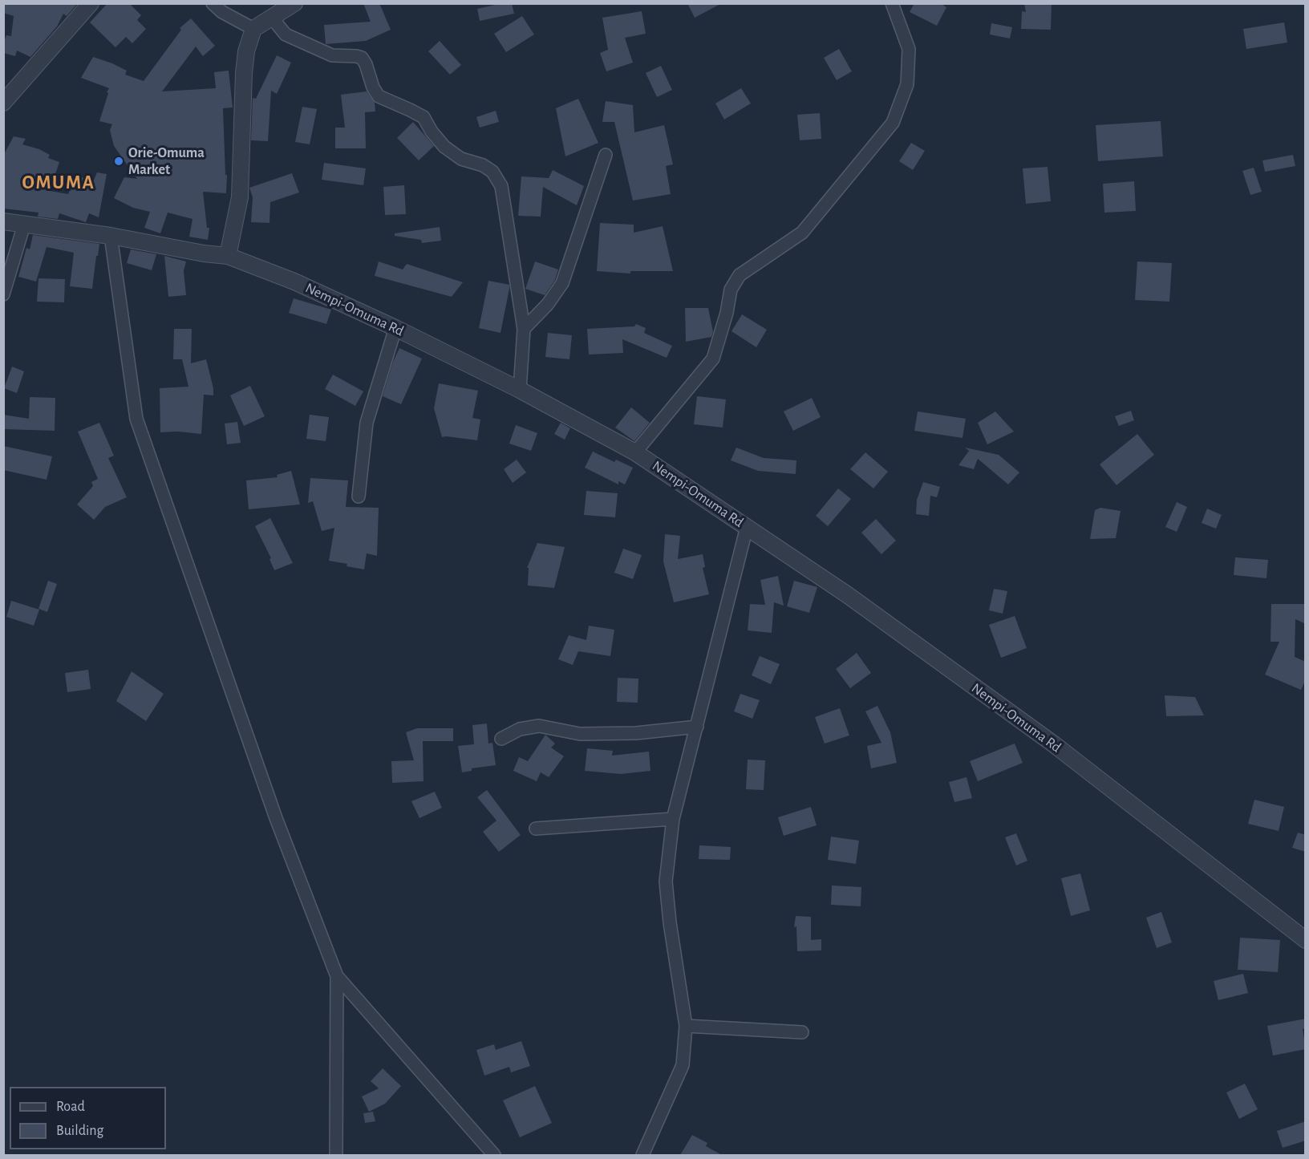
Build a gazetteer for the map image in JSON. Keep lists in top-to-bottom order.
{
  "streets": {
    "street": ["Nempi-Omuma Rd"]
  },
  "districts": ["OMUMA"],
  "places": ["Orie-Omuma Market"],
  "legend": ["Road", "Building"]
}
